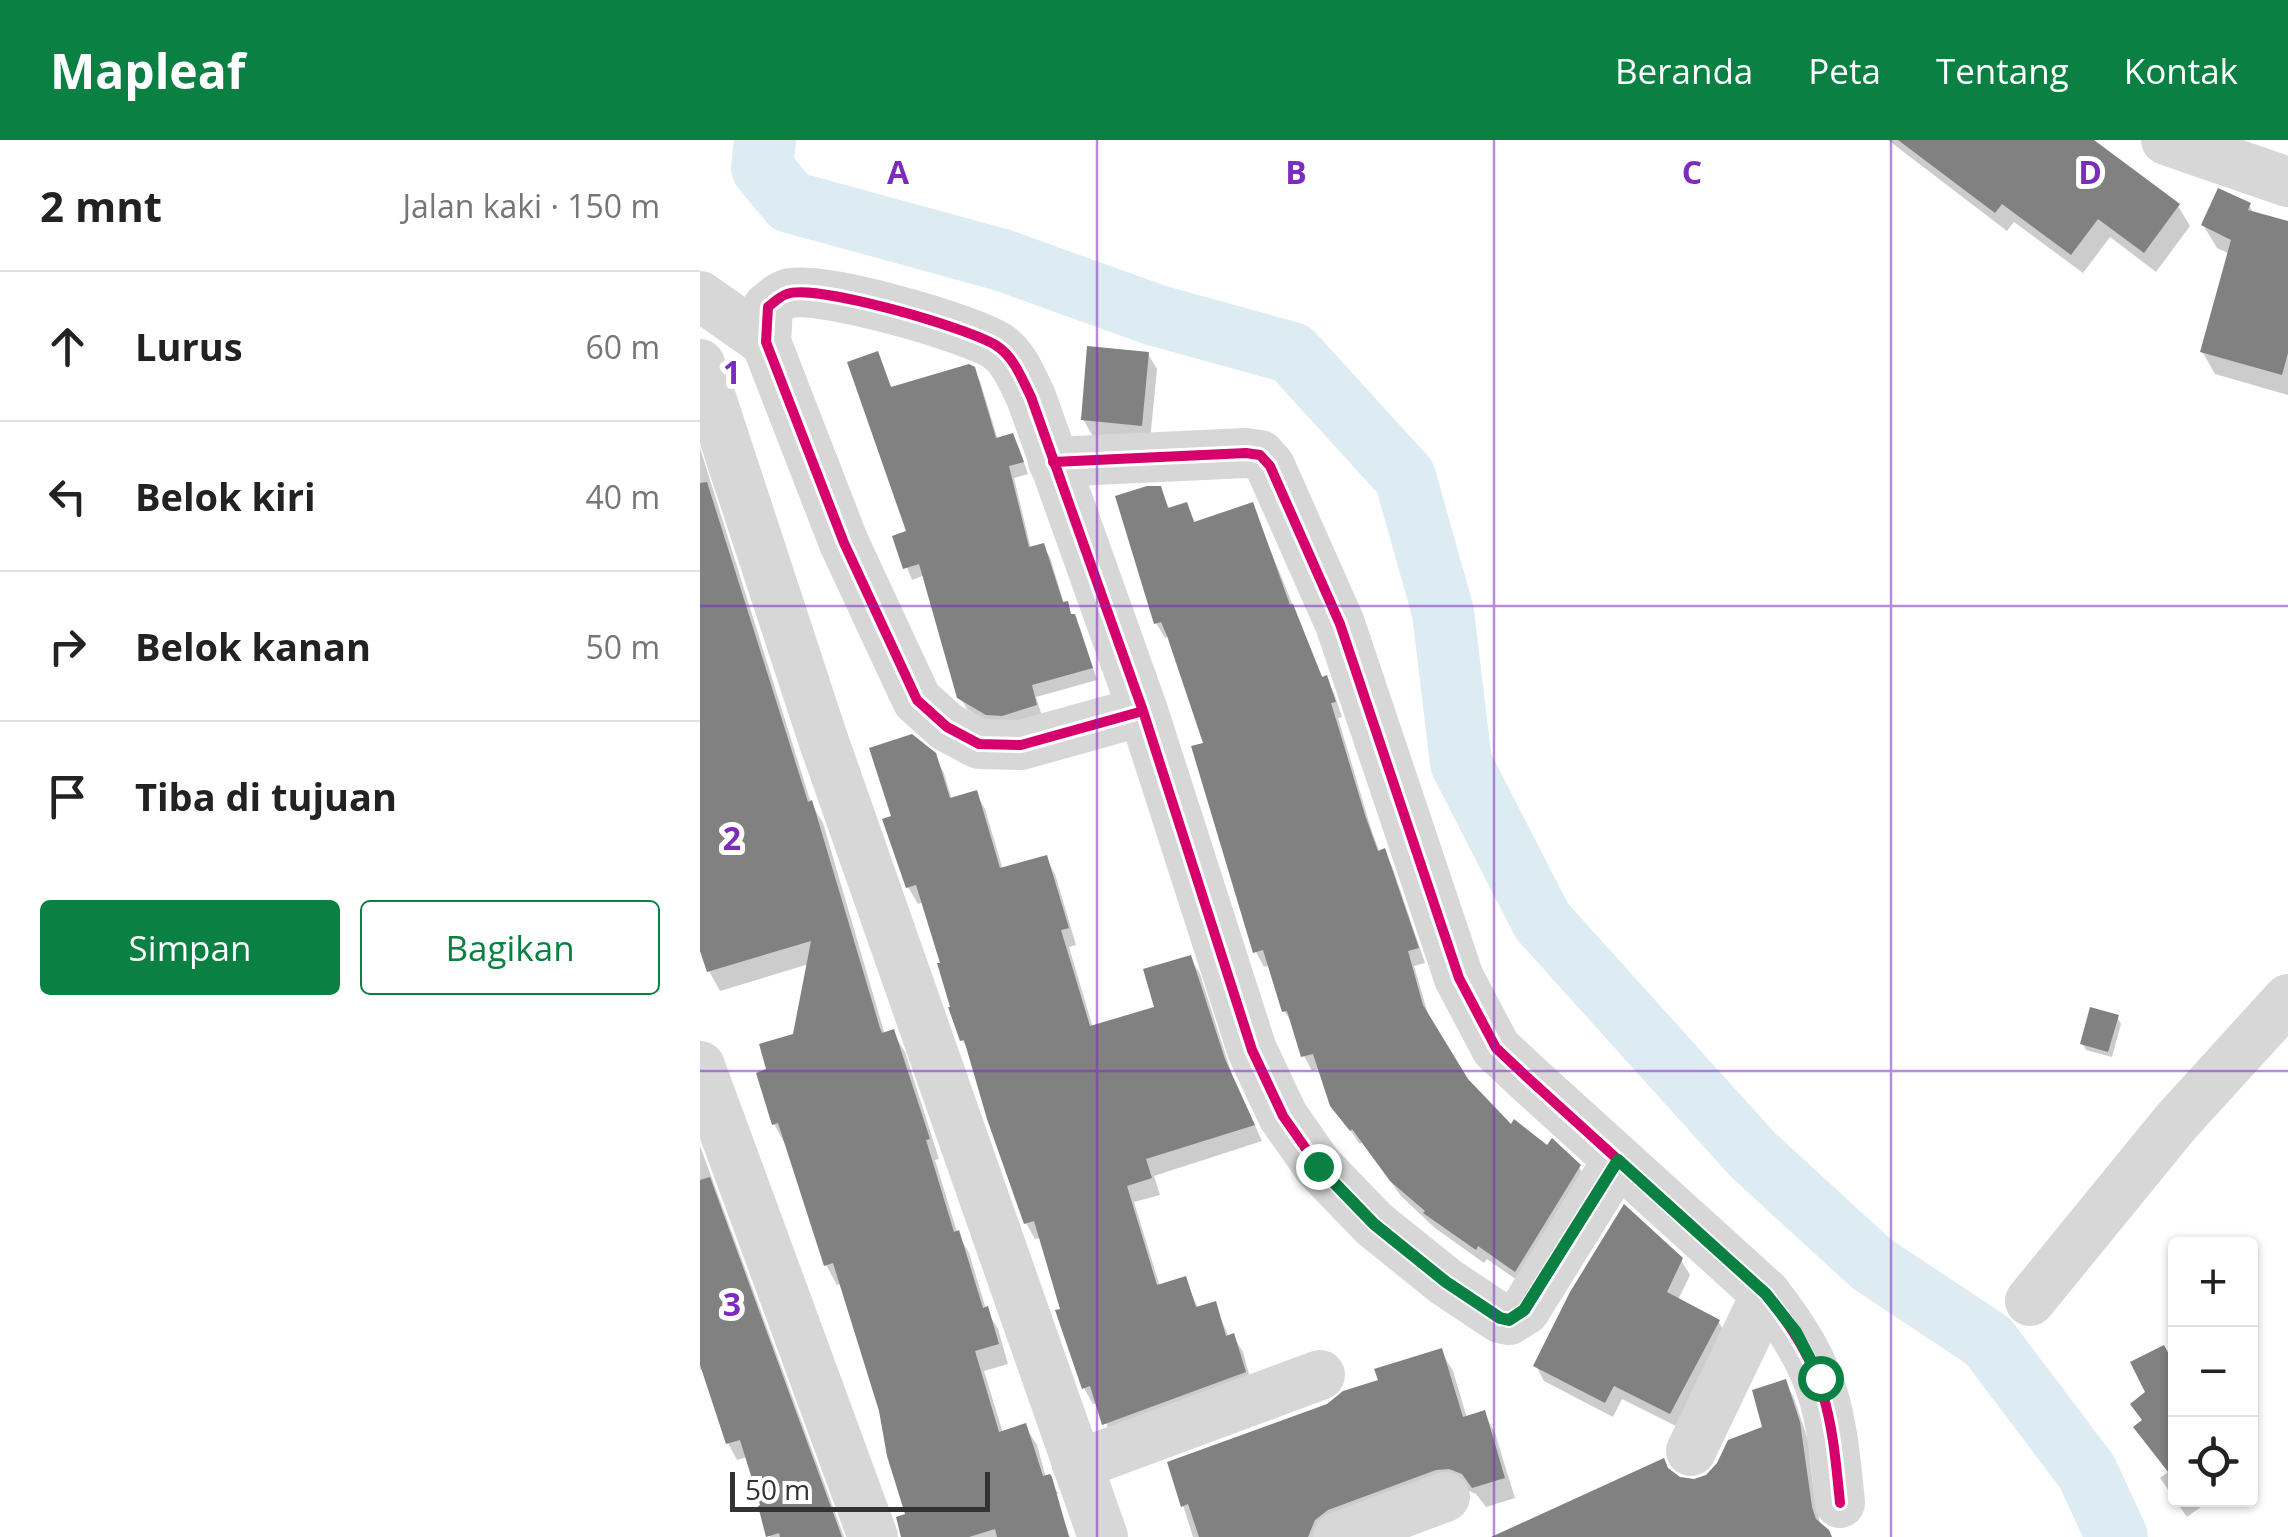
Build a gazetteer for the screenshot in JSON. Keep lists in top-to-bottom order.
{
  "scale_bar": "50 m",
  "page": {
    "header": "Mapleaf",
    "nav": [
      "Beranda",
      "Peta",
      "Tentang",
      "Kontak"
    ],
    "heading": ["2 mnt", "Jalan kaki · 150 m"],
    "list": [
      ["Lurus", "60 m"],
      ["Belok kiri", "40 m"],
      ["Belok kanan", "50 m"],
      "Tiba di tujuan"
    ],
    "buttons": ["Simpan", "Bagikan"],
    "map_buttons": ["+", "−"],
    "scale": "50 m"
  },
  "grid": {
    "columns": [
      "A",
      "B",
      "C",
      "D"
    ],
    "rows": ["1", "2", "3"]
  }
}
